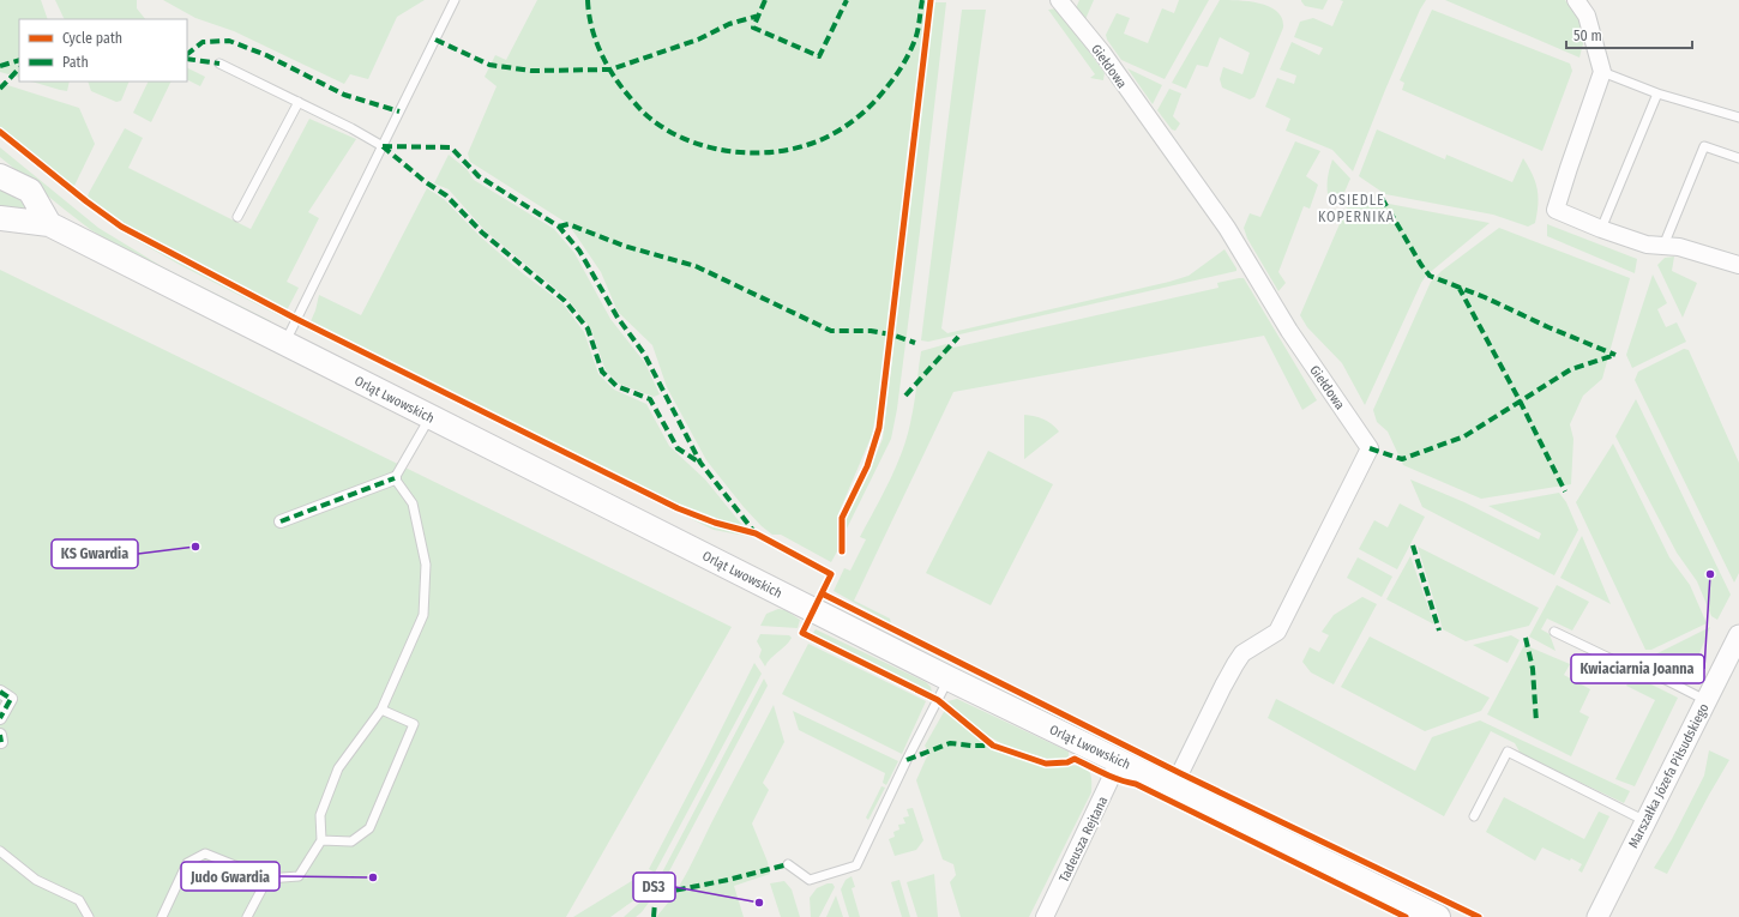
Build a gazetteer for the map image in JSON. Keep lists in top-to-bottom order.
{
  "streets": {
    "main road": ["Orląt Lwowskich"],
    "street": ["Giełdowa", "Marszałka Józefa Piłsudskiego", "Tadeusza Rejtana"]
  },
  "crossings": [
    ["Giełdowa", "Orląt Lwowskich"],
    ["Orląt Lwowskich", "Tadeusza Rejtana"]
  ],
  "districts": ["OSIEDLE KOPERNIKA"],
  "places": [
    "KS Gwardia",
    "Kwiaciarnia Joanna",
    "Judo Gwardia",
    "DS3"
  ],
  "legend": ["Cycle path", "Path"],
  "scale_bar": "50 m"
}
